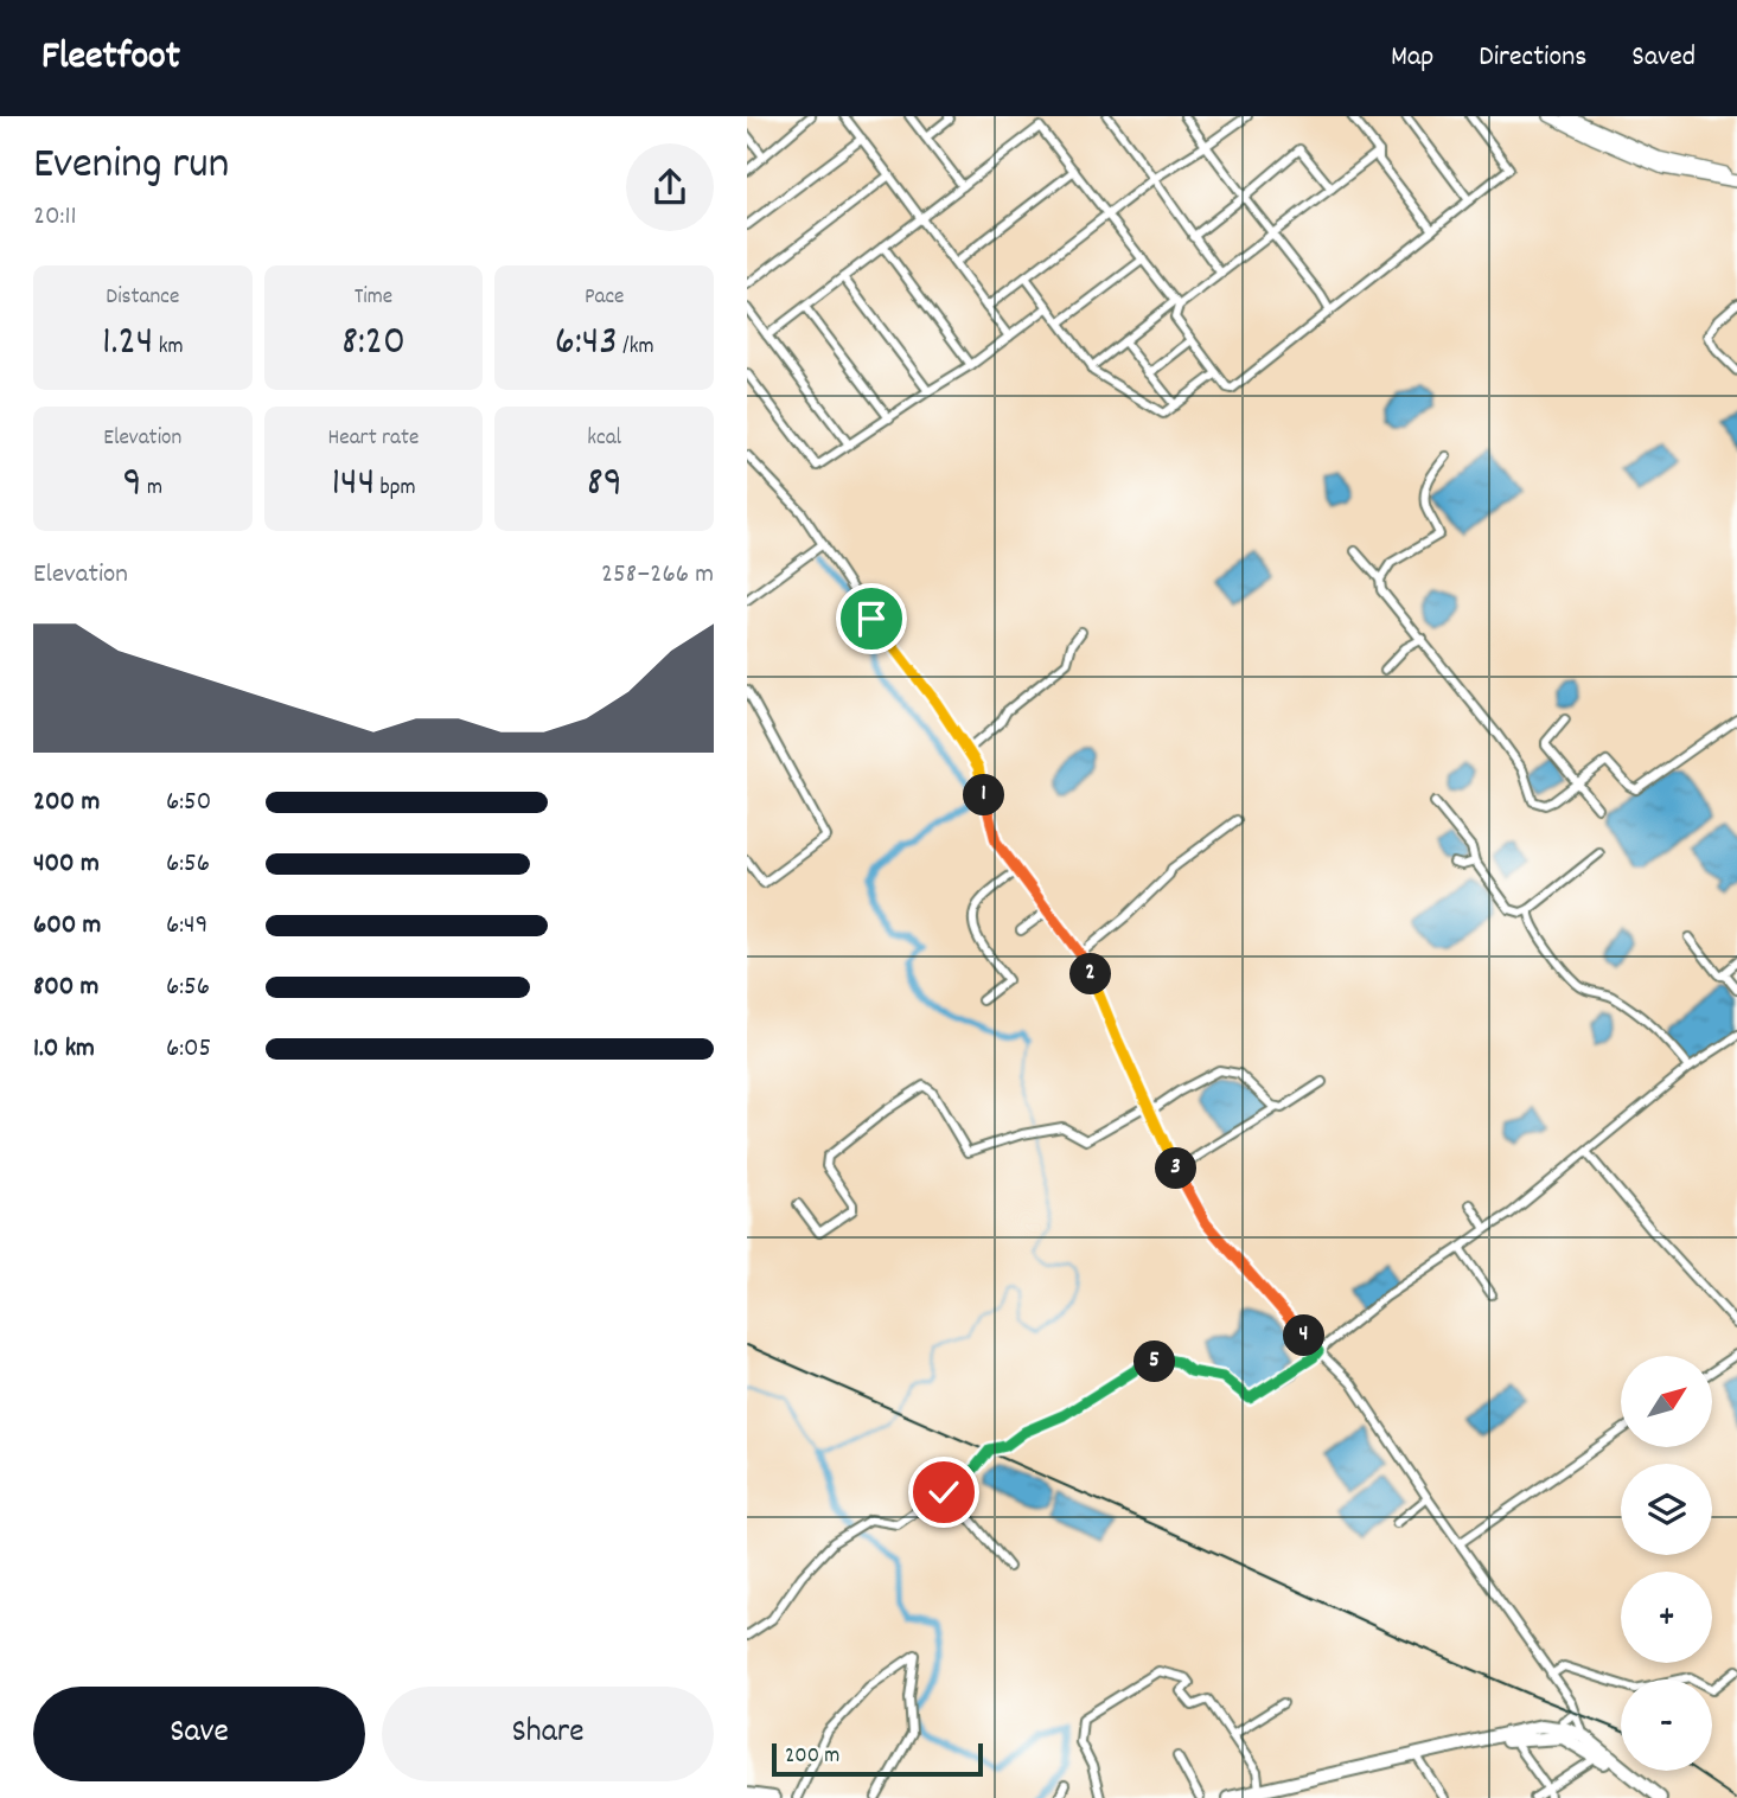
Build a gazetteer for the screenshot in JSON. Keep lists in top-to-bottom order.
{
  "scale_bar": "200 m",
  "north": "top right",
  "page": {
    "header": "Fleetfoot",
    "nav": ["Map", "Directions", "Saved"],
    "heading": ["Evening run", "20:11"],
    "stats": [
      ["Distance", "1.24 km"],
      ["Time", "8:20"],
      ["Pace", "6:43 /km"],
      ["Elevation", "9 m"],
      ["Heart rate", "144 bpm"],
      ["kcal", "89"]
    ],
    "chart": ["Elevation", "258–266 m"],
    "list": [
      {
        "name": "200 m",
        "note": "6:50"
      },
      {
        "name": "400 m",
        "note": "6:56"
      },
      {
        "name": "600 m",
        "note": "6:49"
      },
      {
        "name": "800 m",
        "note": "6:56"
      },
      {
        "name": "1.0 km",
        "note": "6:05"
      }
    ],
    "pins": [
      "1",
      "2",
      "3",
      "4",
      "5"
    ],
    "map_buttons": ["+", "−"],
    "buttons": ["Save", "Share"],
    "scale": "200 m"
  }
}
